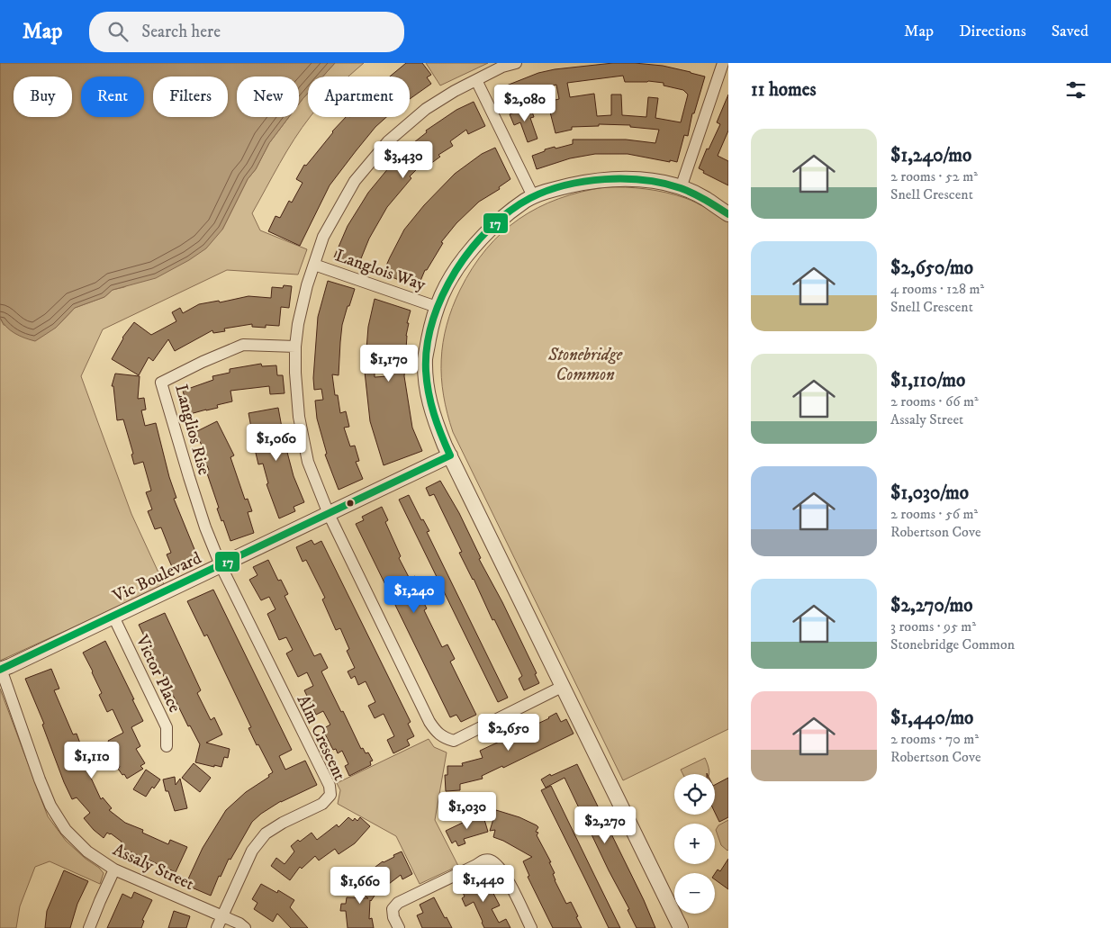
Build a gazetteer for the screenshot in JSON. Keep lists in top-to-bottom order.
{
  "streets": {
    "street": [
      "Langlois Way",
      "Langlios Rise",
      "Vic Boulevard",
      "Victor Place",
      "Alm Crescent",
      "Assaly Street"
    ]
  },
  "crossings": [
    ["Langlois Way", "Langlios Rise"],
    ["Langlois Way", "Vic Boulevard"],
    ["Langlios Rise", "Vic Boulevard"],
    ["Langlios Rise", "Alm Crescent"],
    ["Vic Boulevard", "Victor Place"],
    ["Vic Boulevard", "Alm Crescent"],
    ["Vic Boulevard", "Assaly Street"],
    ["Alm Crescent", "Assaly Street"]
  ],
  "parks": ["Stonebridge Common"],
  "lines": ["transit line 17"],
  "page": {
    "header": "Map",
    "search": "Search here",
    "nav": ["Map", "Directions", "Saved"],
    "heading": "11 homes",
    "chip": [
      "Buy",
      "Rent",
      "Filters",
      "New",
      "Apartment"
    ],
    "price": [
      "$2,080",
      "$3,430",
      "$1,170",
      "$1,060",
      "$1,240",
      "$2,650",
      "$1,110",
      "$1,030",
      "$2,270",
      "$1,440",
      "$1,660"
    ],
    "list": [
      {
        "name": "$1,240/mo",
        "note": "2 rooms · 52 m² · Snell Crescent"
      },
      {
        "name": "$2,650/mo",
        "note": "4 rooms · 128 m² · Snell Crescent"
      },
      {
        "name": "$1,110/mo",
        "note": "2 rooms · 66 m² · Assaly Street"
      },
      {
        "name": "$1,030/mo",
        "note": "2 rooms · 56 m² · Robertson Cove"
      },
      {
        "name": "$2,270/mo",
        "note": "3 rooms · 95 m² · Stonebridge Common"
      },
      {
        "name": "$1,440/mo",
        "note": "2 rooms · 70 m² · Robertson Cove"
      }
    ],
    "map_buttons": ["+", "−"]
  }
}
